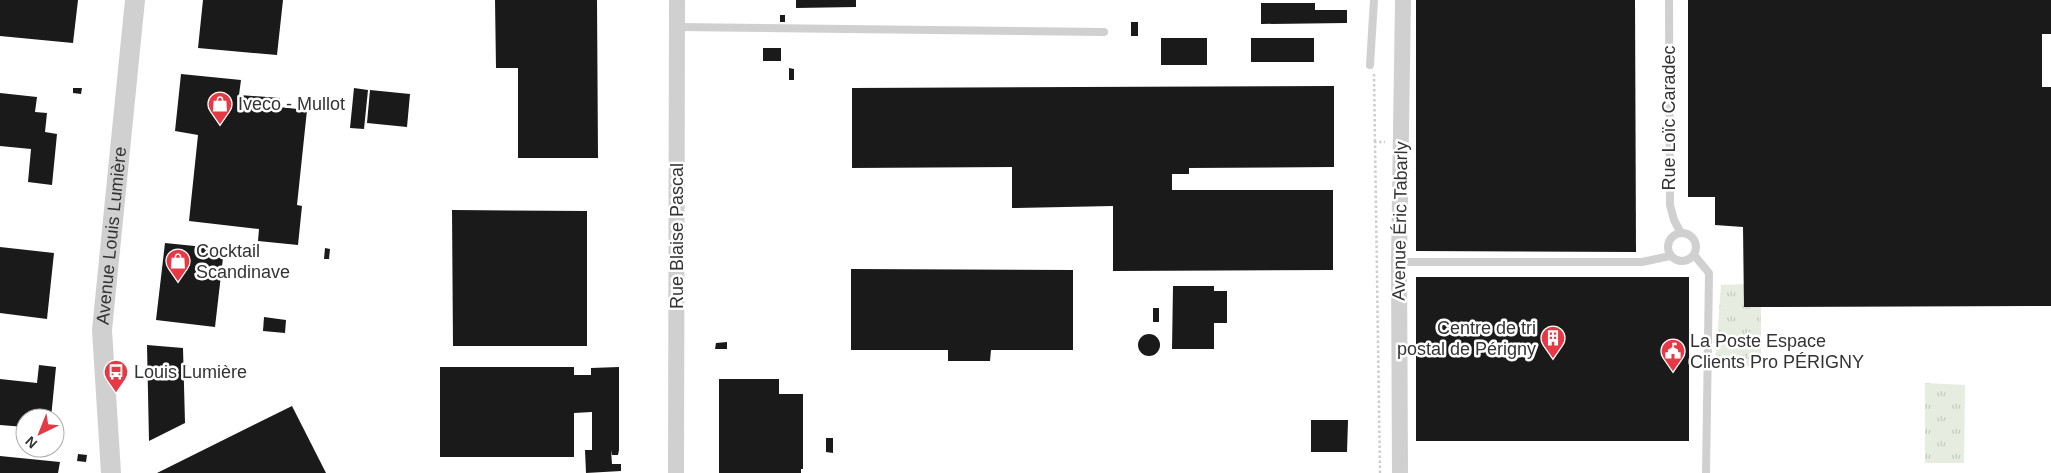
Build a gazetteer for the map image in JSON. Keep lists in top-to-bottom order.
{
  "streets": {
    "street": ["Avenue Éric Tabarly", "Avenue Louis Lumière", "Rue Blaise Pascal"],
    "lane": ["Rue Loïc Caradec"]
  },
  "places": {
    "shop": ["Iveco - Mullot", "Cocktail Scandinave"],
    "building": ["Centre de tri postal de Périgny"],
    "public building": ["La Poste Espace Clients Pro PÉRIGNY"],
    "bus stop": ["Louis Lumière"]
  },
  "north": "bottom left"
}
